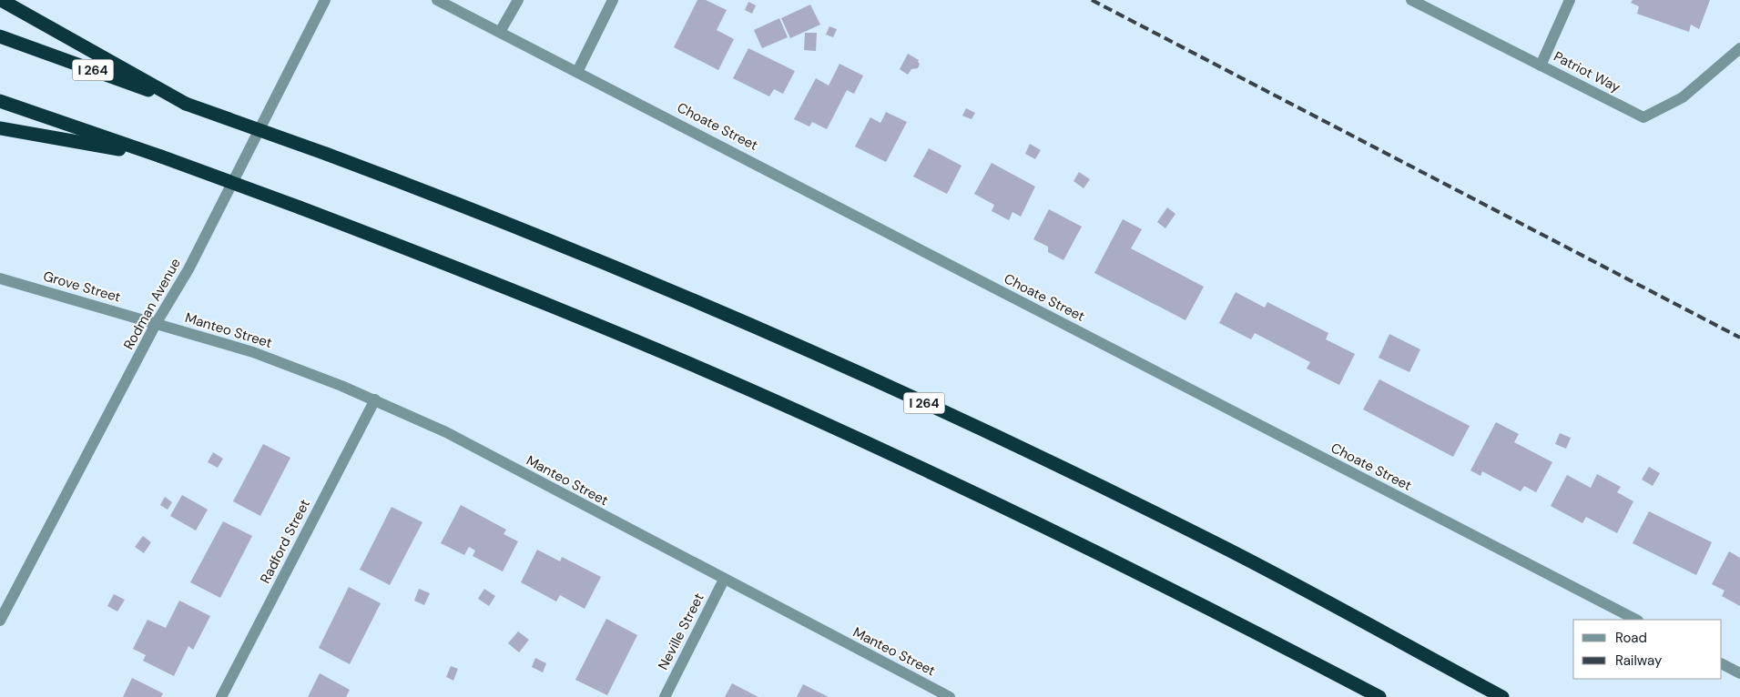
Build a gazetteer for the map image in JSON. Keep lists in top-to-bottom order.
{
  "streets": {
    "highway": ["I 264"],
    "street": [
      "Patriot Way",
      "Choate Street",
      "Grove Street",
      "Rodman Avenue",
      "Manteo Street",
      "Radford Street",
      "Neville Street"
    ]
  },
  "crossings": [
    ["Grove Street", "Rodman Avenue"],
    ["Grove Street", "Manteo Street"],
    ["Rodman Avenue", "Manteo Street"],
    ["Manteo Street", "Radford Street"],
    ["Manteo Street", "Neville Street"]
  ],
  "legend": ["Road", "Railway"]
}
